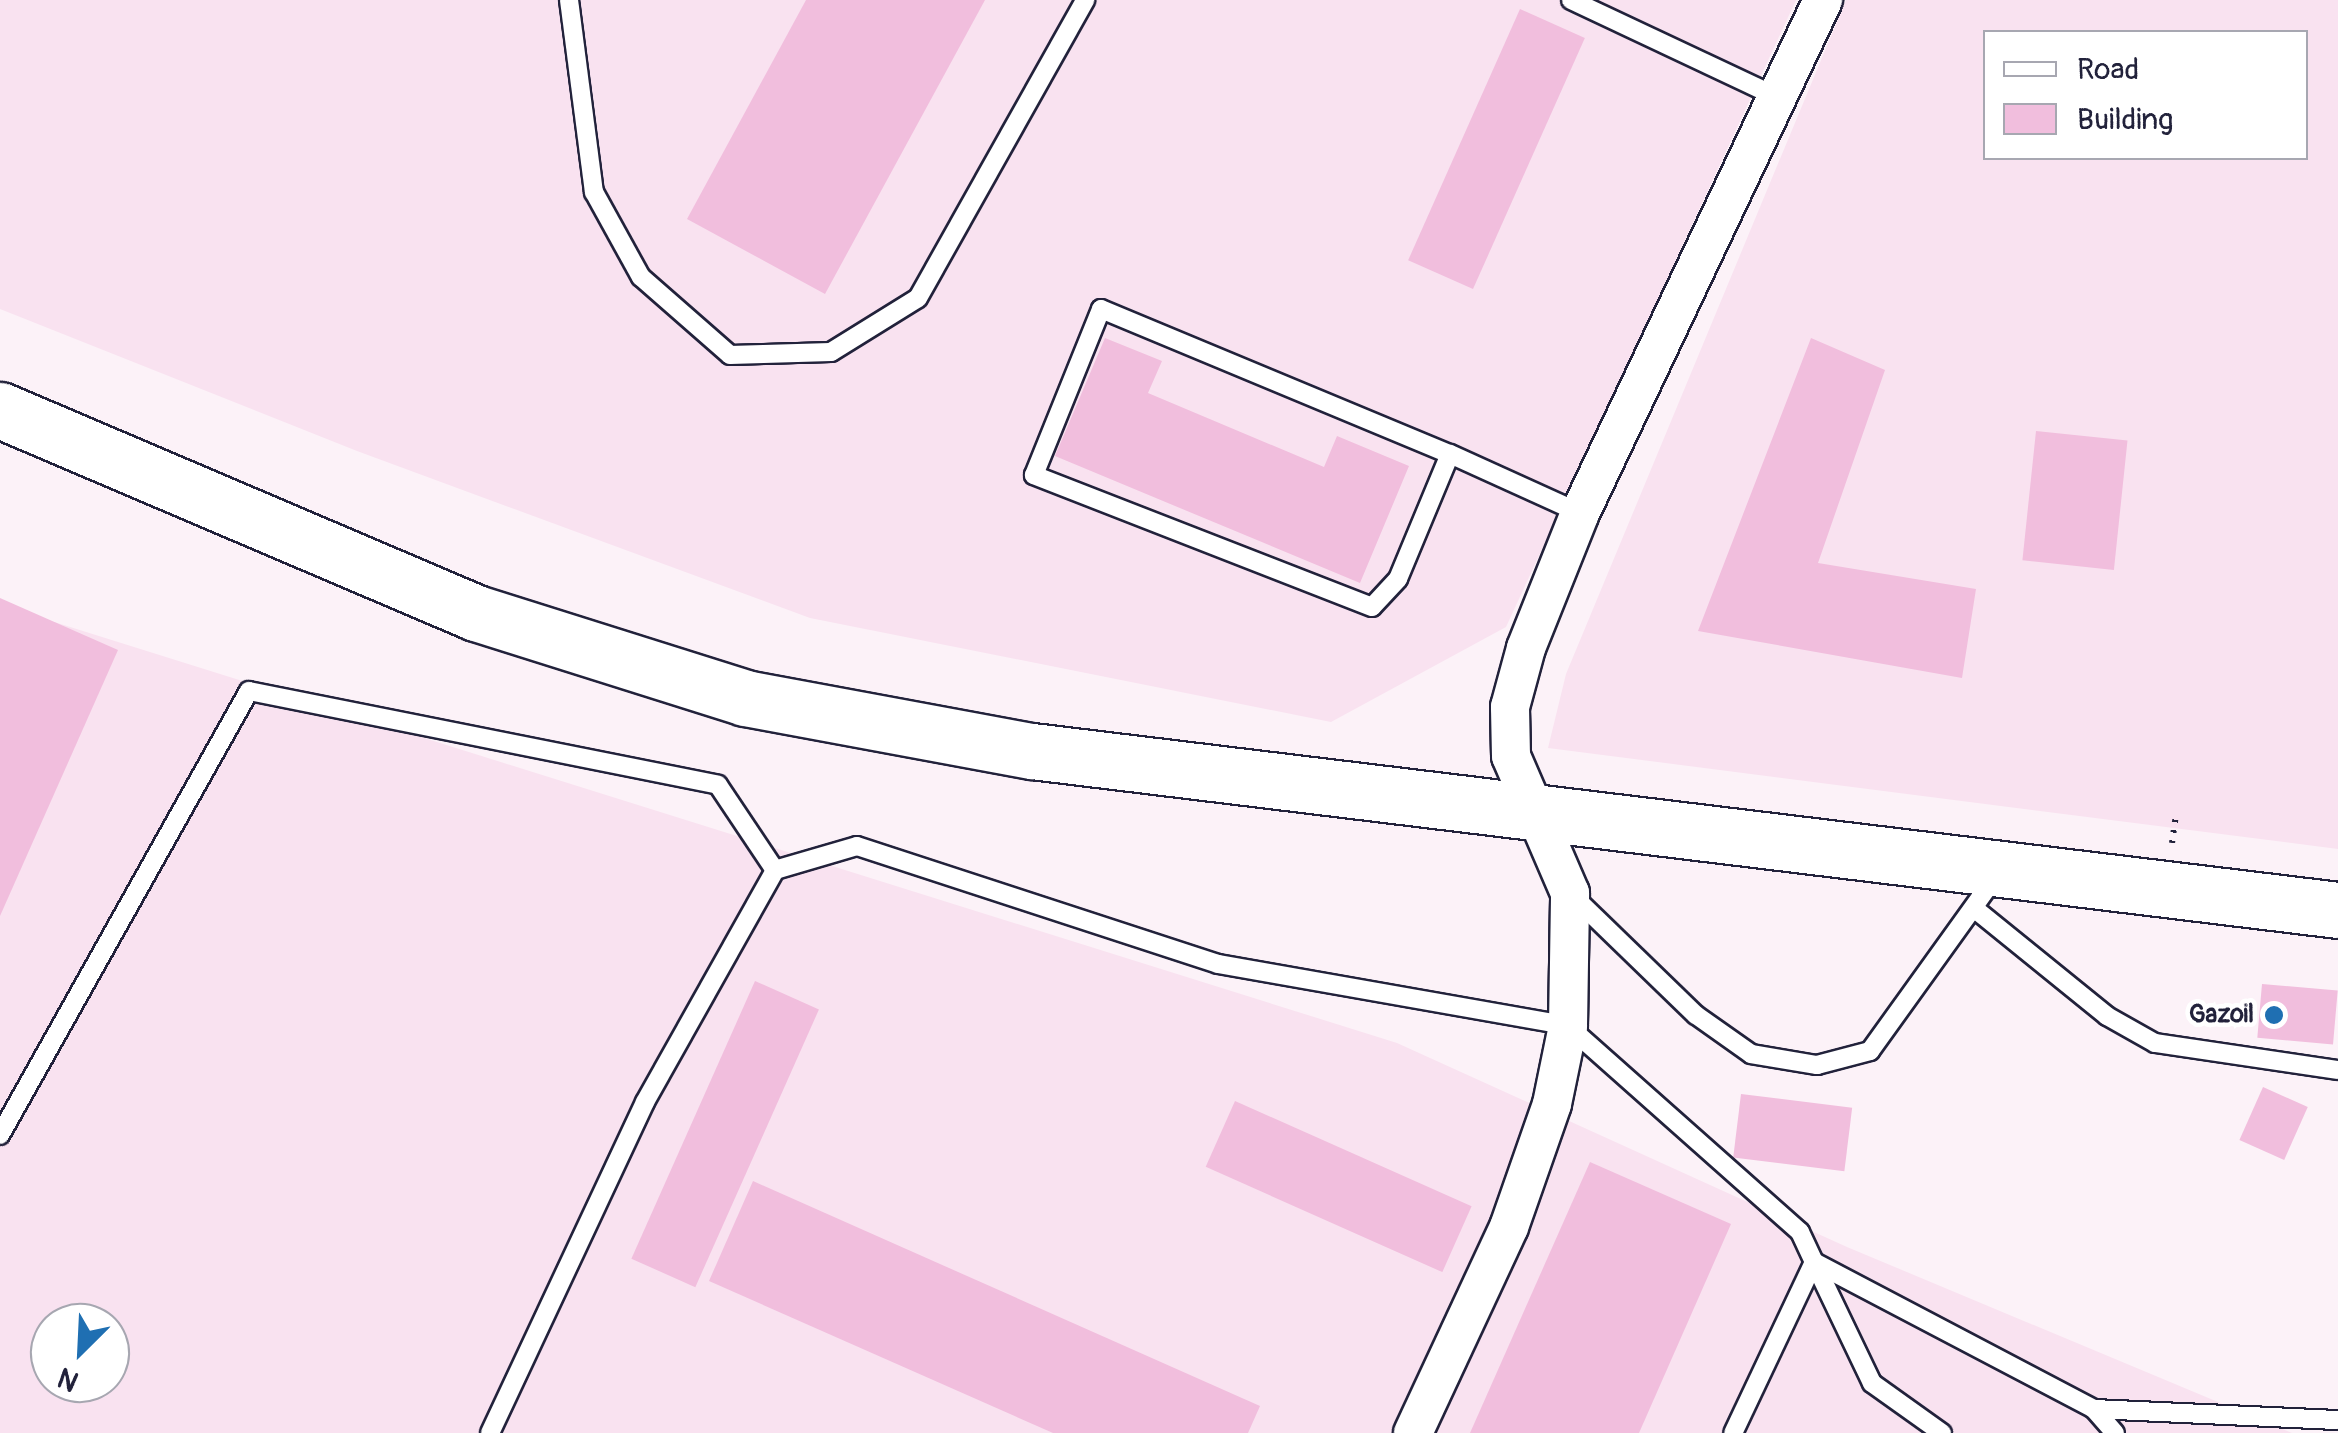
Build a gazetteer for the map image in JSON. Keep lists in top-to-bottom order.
{
  "places": ["Gazoil"],
  "legend": ["Road", "Building"],
  "north": "bottom left"
}
